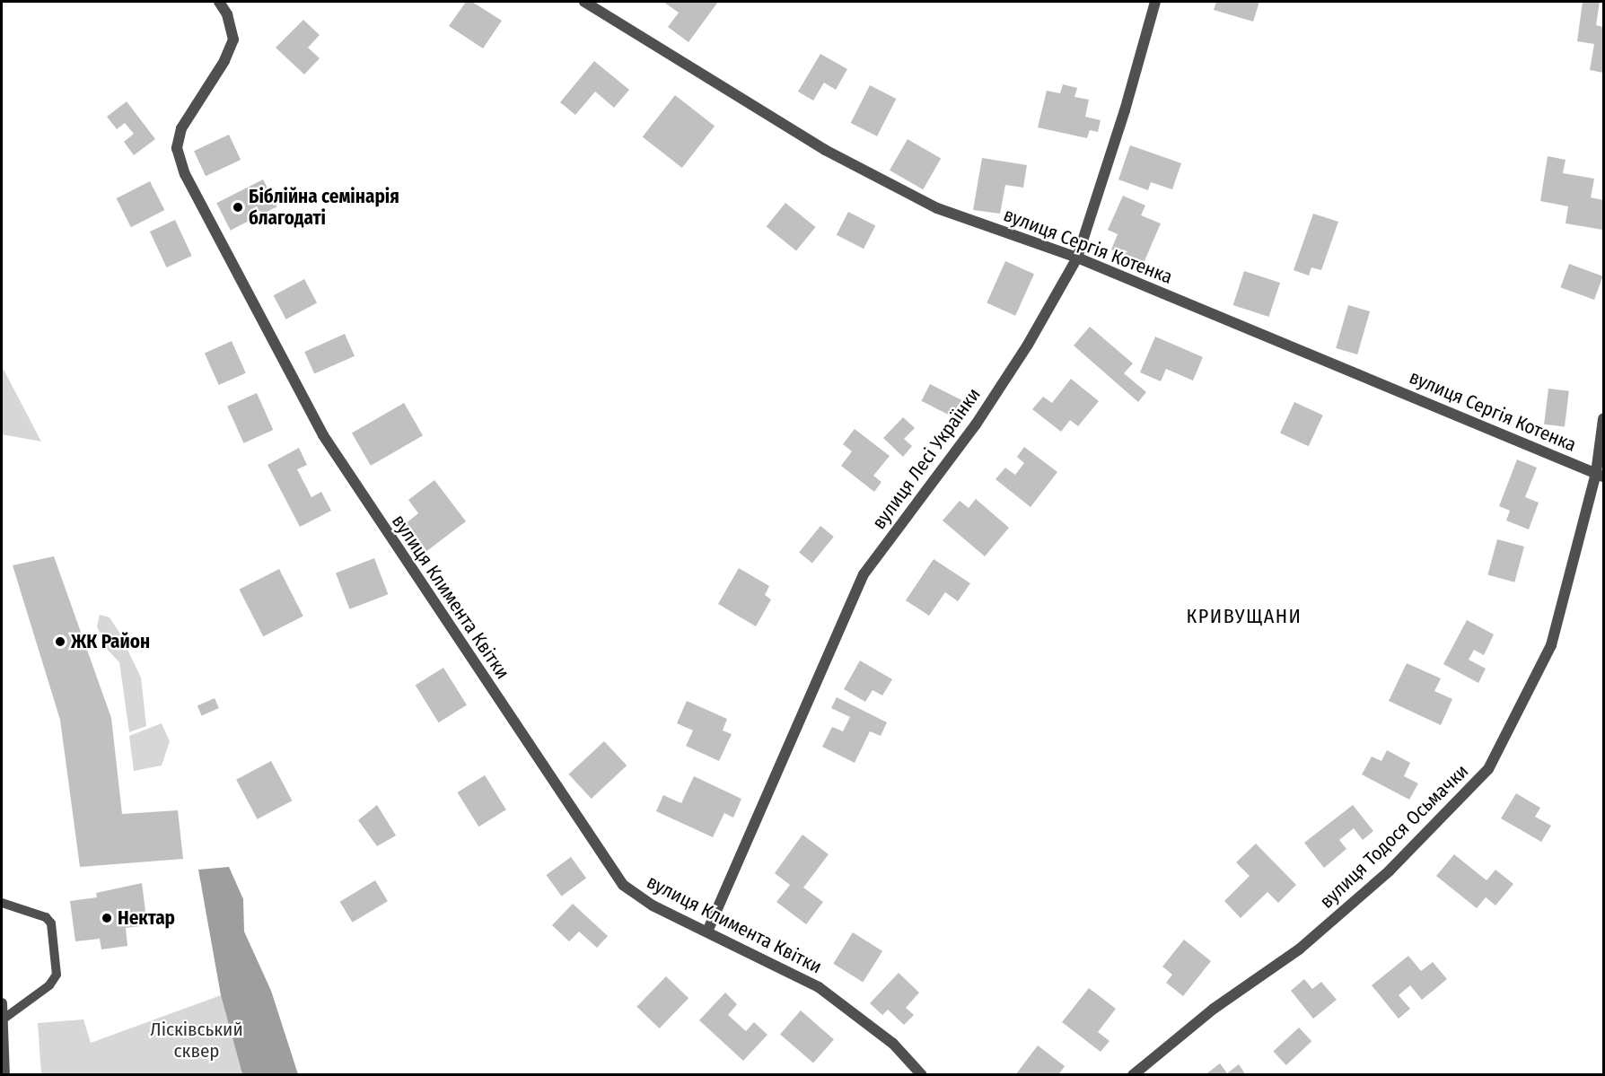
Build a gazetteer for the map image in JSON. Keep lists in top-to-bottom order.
{
  "streets": {
    "street": [
      "вулиця Сергія Котенка",
      "вулиця Лесі Українки",
      "вулиця Климента Квітки",
      "вулиця Тодося Осьмачки"
    ]
  },
  "crossings": [
    ["вулиця Сергія Котенка", "вулиця Лесі Українки"],
    ["вулиця Сергія Котенка", "вулиця Тодося Осьмачки"],
    ["вулиця Лесі Українки", "вулиця Климента Квітки"]
  ],
  "districts": ["КРИВУЩАНИ"],
  "parks": ["Лісківський сквер"],
  "places": ["Біблійна семінарія благодаті", "ЖК Район", "Нектар"]
}
